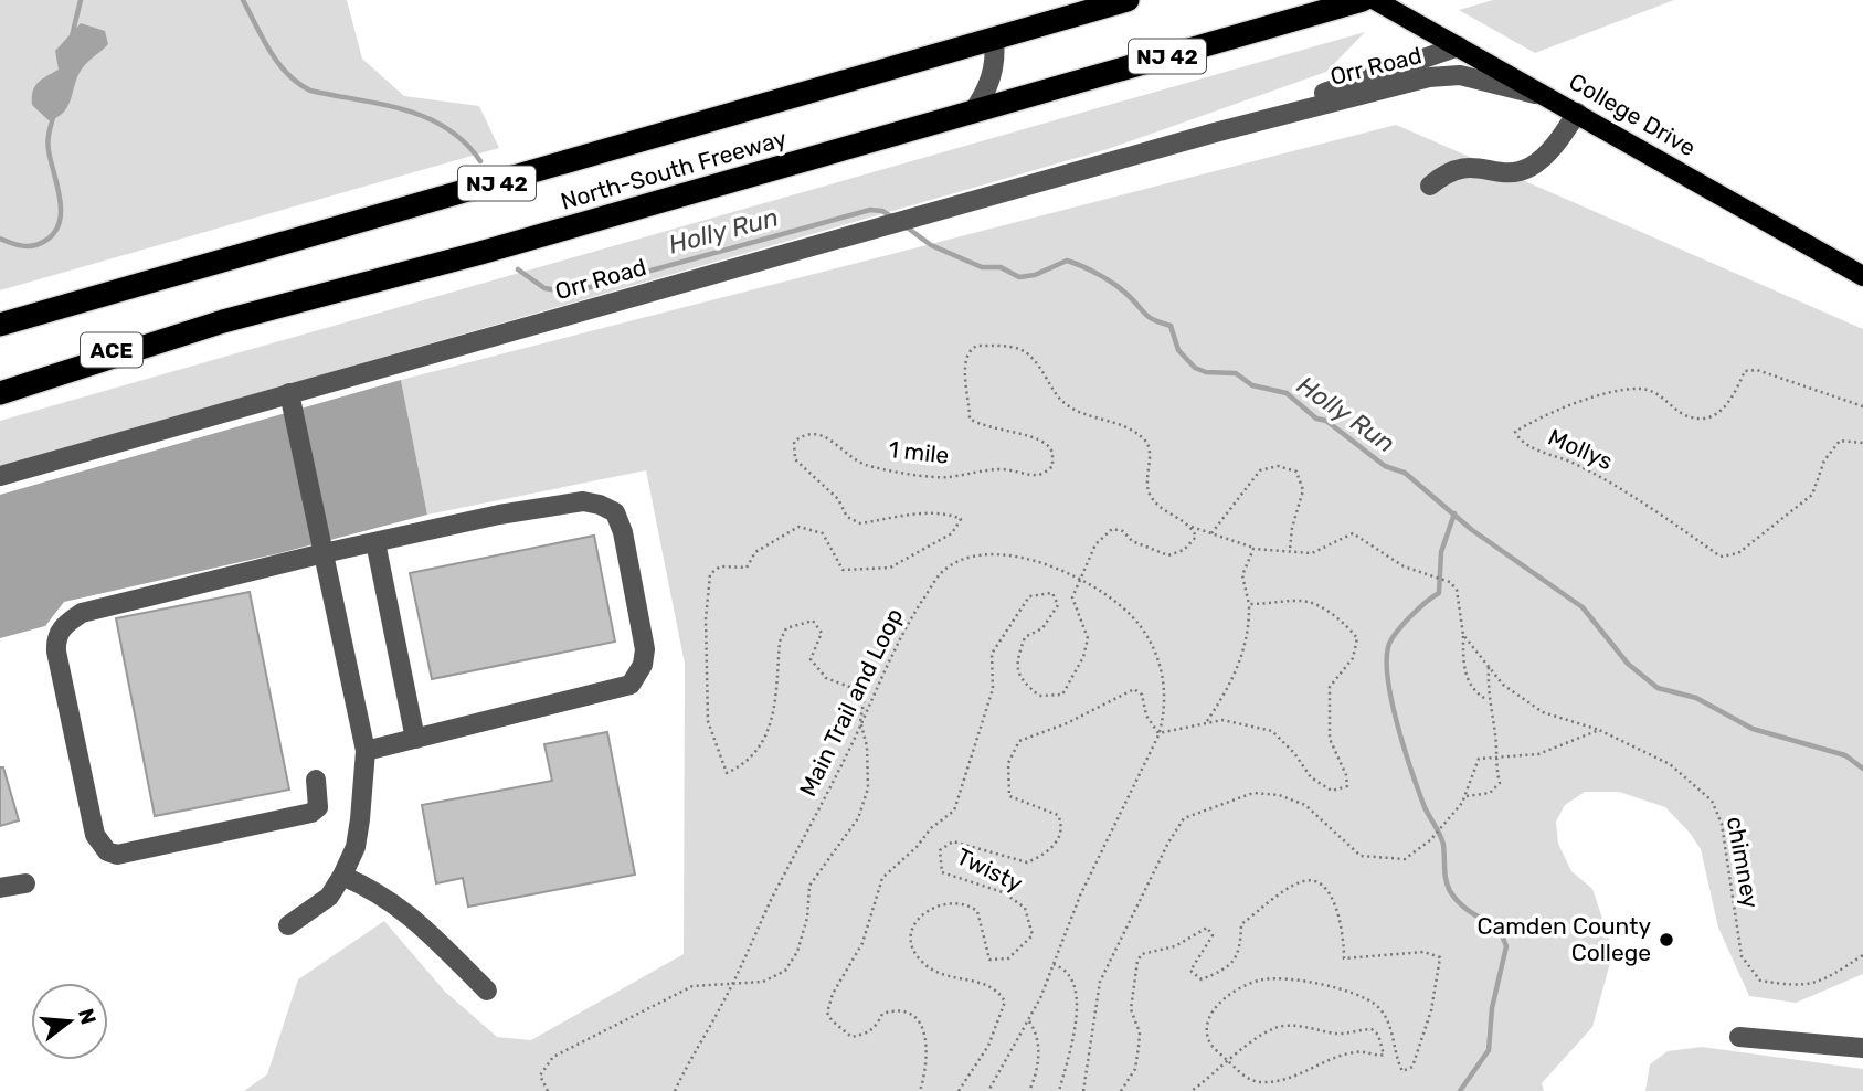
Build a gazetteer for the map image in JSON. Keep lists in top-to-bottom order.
{
  "streets": {
    "highway": ["NJ 42", "North-South Freeway", "ACE"],
    "main road": ["College Drive"],
    "street": ["Orr Road"],
    "path": [
      "Mollys",
      "1 mile",
      "Main Trail and Loop",
      "chimney",
      "Twisty"
    ]
  },
  "crossings": [
    ["Orr Road", "College Drive"],
    ["North-South Freeway", "ACE"],
    ["1 mile", "Main Trail and Loop"],
    ["Main Trail and Loop", "Twisty"]
  ],
  "water": ["Holly Run"],
  "places": ["Camden County College"],
  "north": "right"
}
